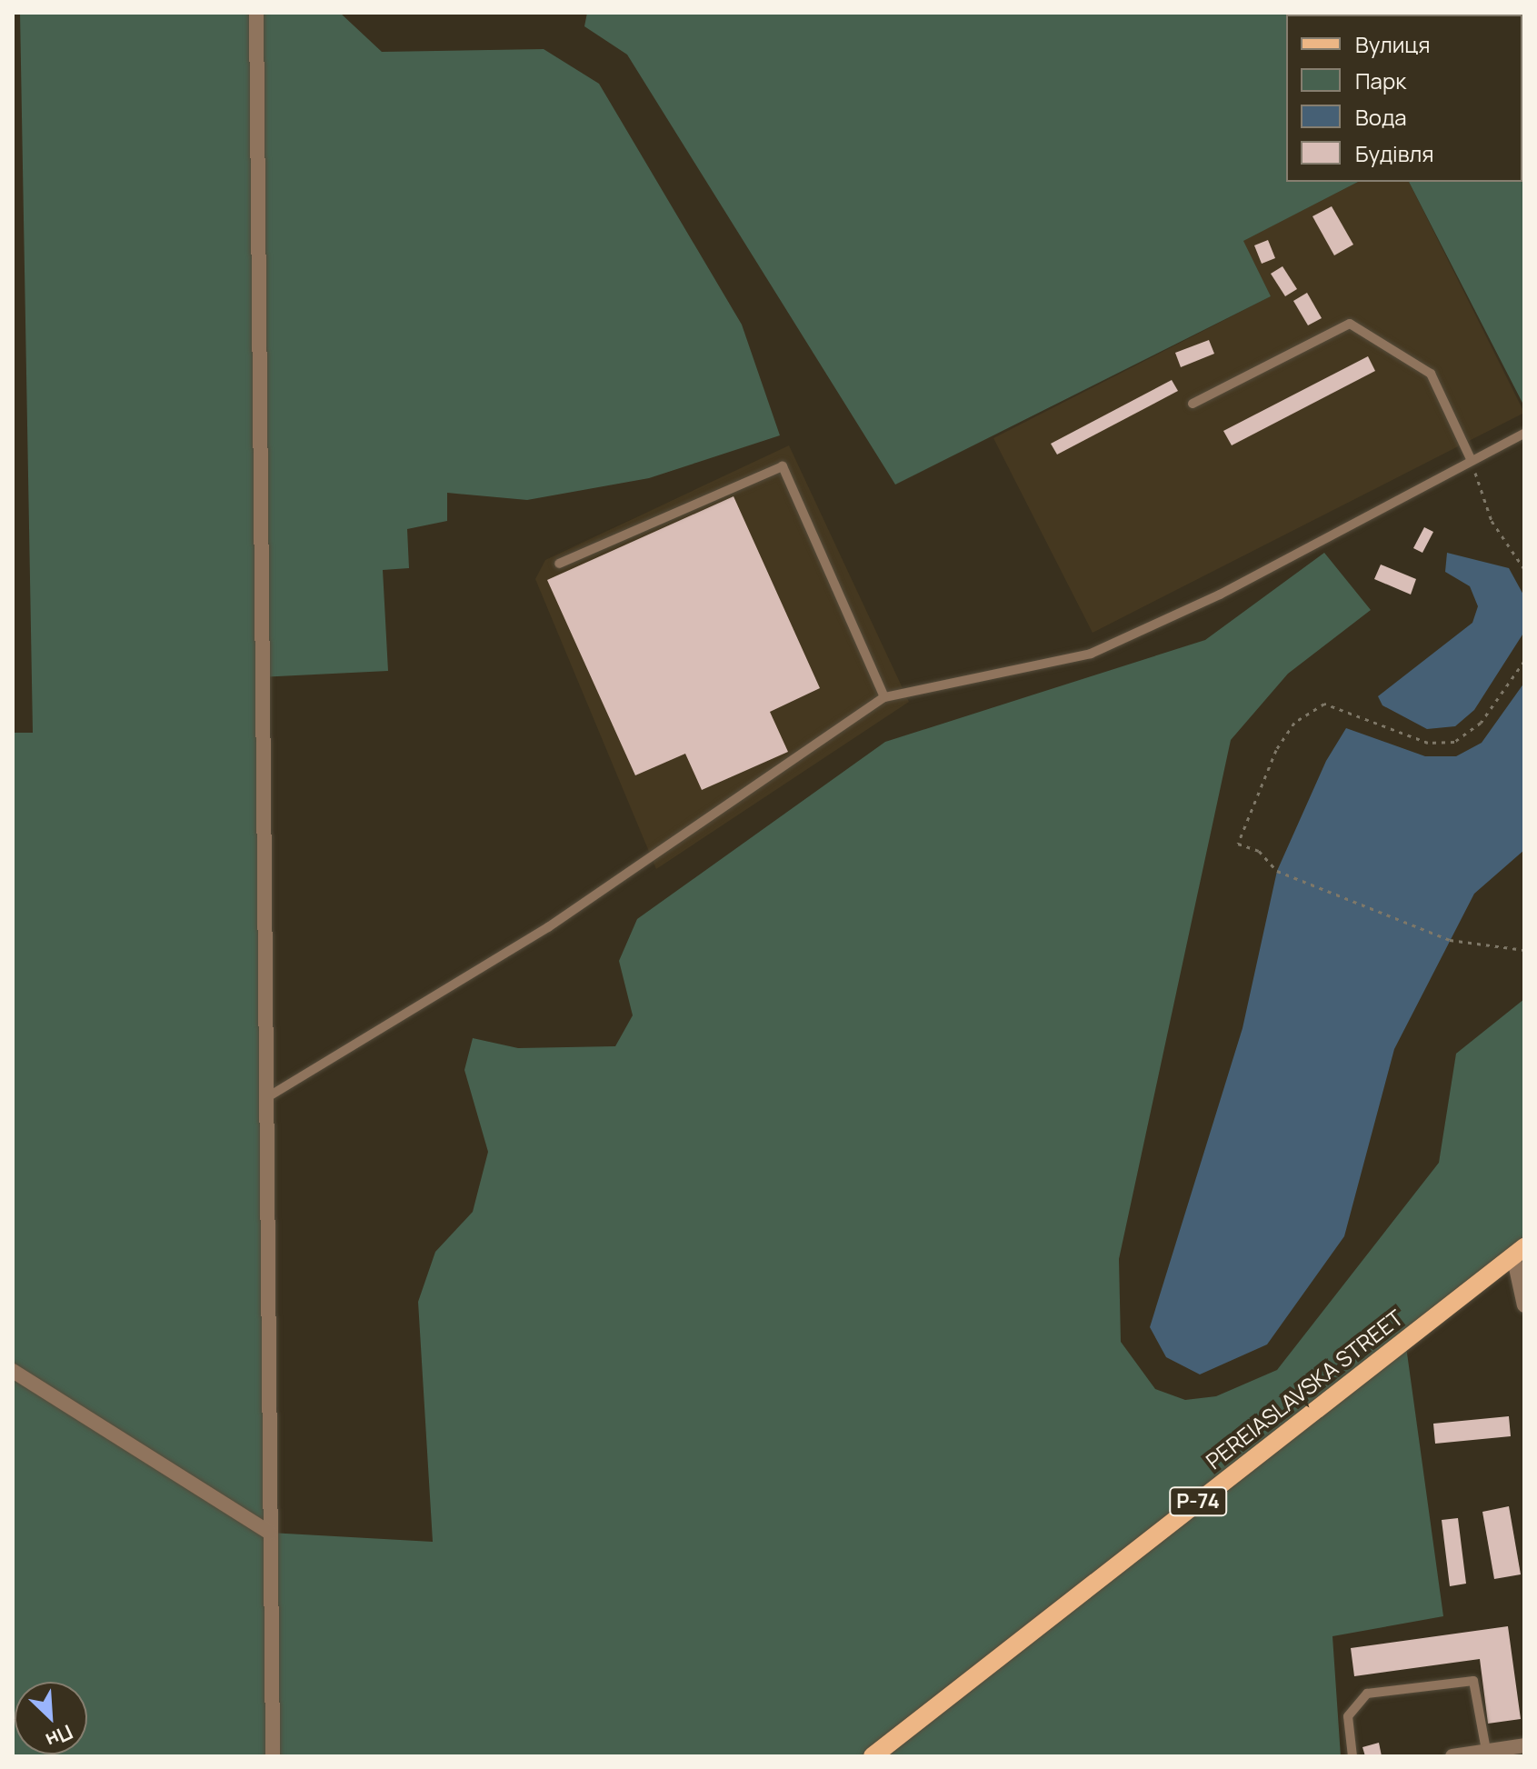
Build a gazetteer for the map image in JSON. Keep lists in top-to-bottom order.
{
  "streets": {
    "main road": ["PEREIASLAVSKA STREET", "Р-74"]
  },
  "legend": [
    "Вулиця",
    "Парк",
    "Вода",
    "Будівля"
  ],
  "north": "bottom right"
}
